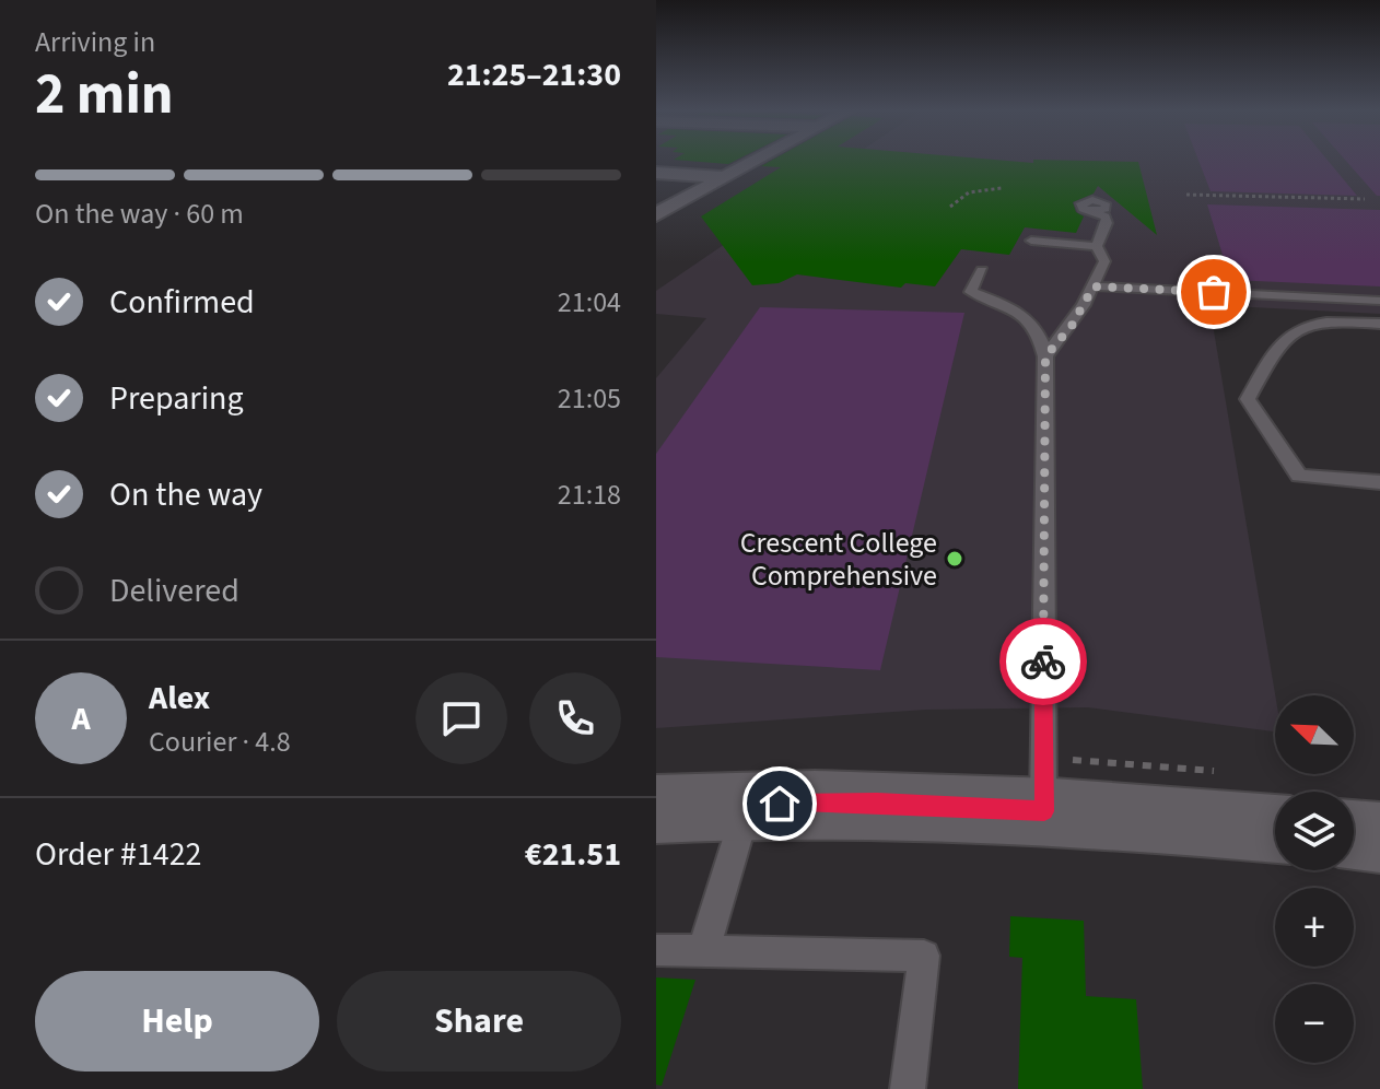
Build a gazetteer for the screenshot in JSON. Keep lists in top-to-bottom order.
{
  "places": ["Crescent College Comprehensive"],
  "north": "top left",
  "page": {
    "heading": ["2 min", "Arriving in", "21:25–21:30"],
    "panel": [
      "Alex",
      "Courier · 4.8",
      "Order #1422",
      "€21.51"
    ],
    "bar": "On the way · 60 m",
    "list": [
      ["Confirmed", "21:04"],
      ["Preparing", "21:05"],
      ["On the way", "21:18"],
      "Delivered"
    ],
    "round": "A",
    "map_buttons": ["+", "−"],
    "buttons": ["Help", "Share"]
  }
}
